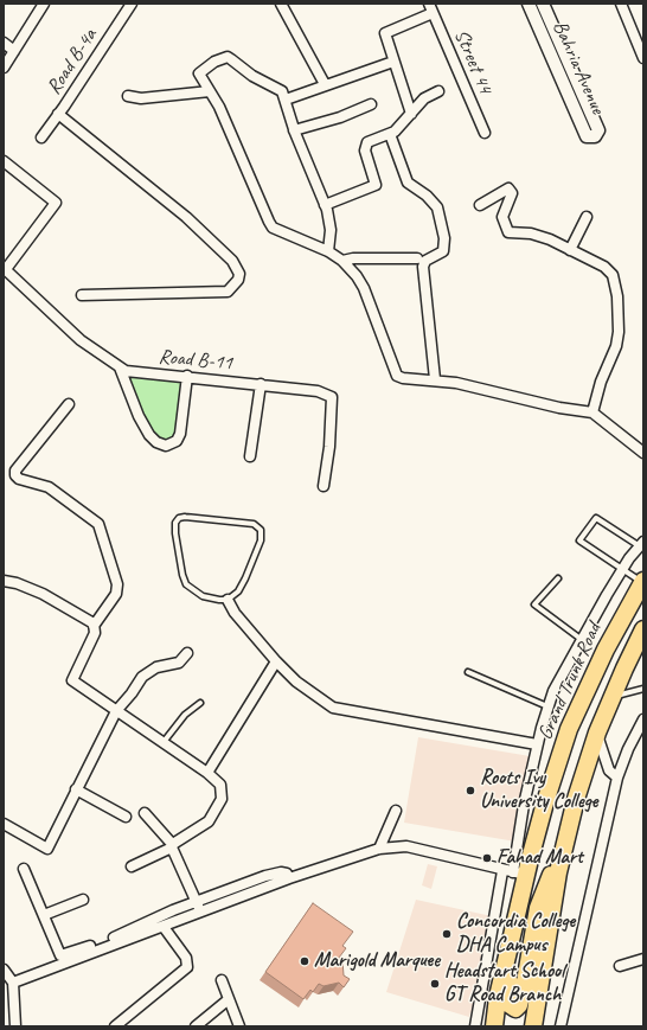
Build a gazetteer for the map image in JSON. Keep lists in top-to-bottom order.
{
  "streets": {
    "highway": ["Grand Trunk Road"],
    "street": [
      "Road B-4a",
      "Street 44",
      "Bahria Avenue",
      "Road B-11"
    ]
  },
  "places": [
    "Roots Ivy University College",
    "Fahad Mart",
    "Concordia College DHA Campus",
    "Marigold Marquee",
    "Headstart School GT Road Branch"
  ]
}
